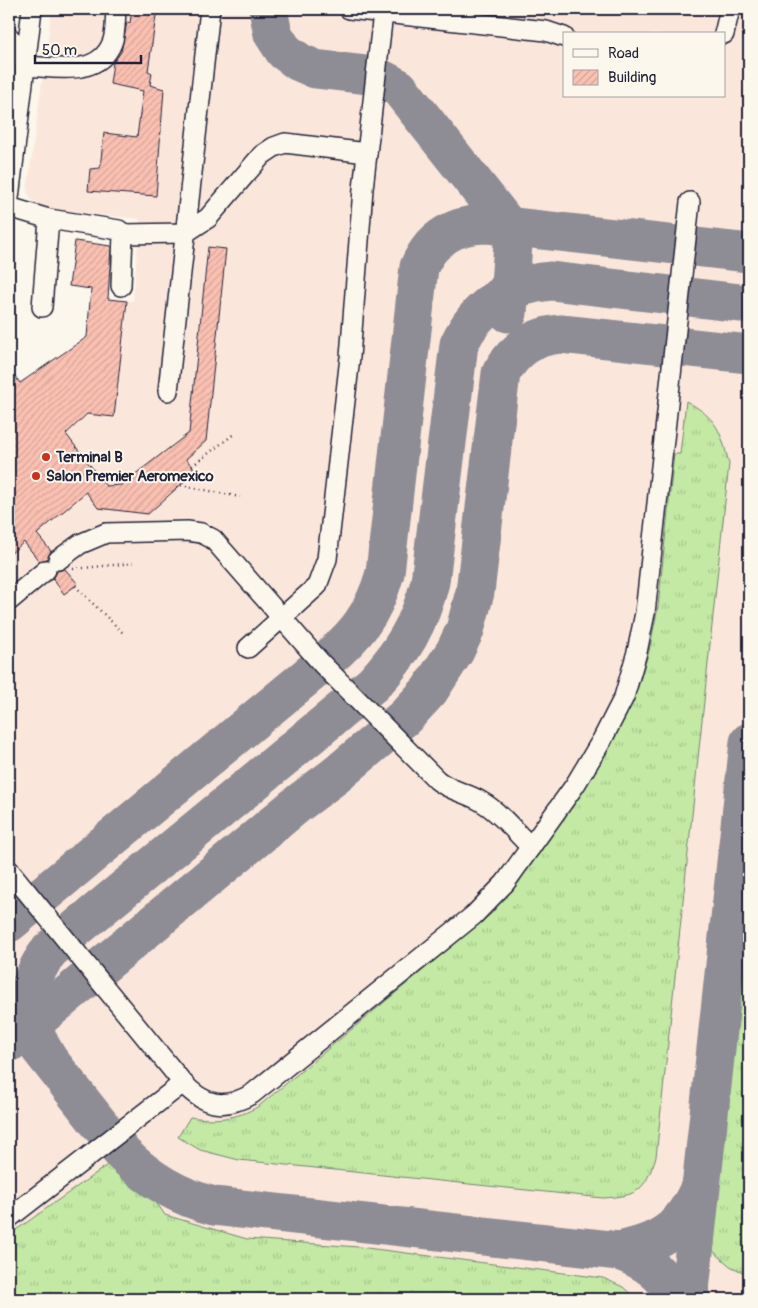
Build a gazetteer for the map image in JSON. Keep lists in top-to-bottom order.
{
  "places": ["Terminal B", "Salon Premier Aeromexico"],
  "legend": ["Road", "Building"],
  "scale_bar": "50 m"
}
